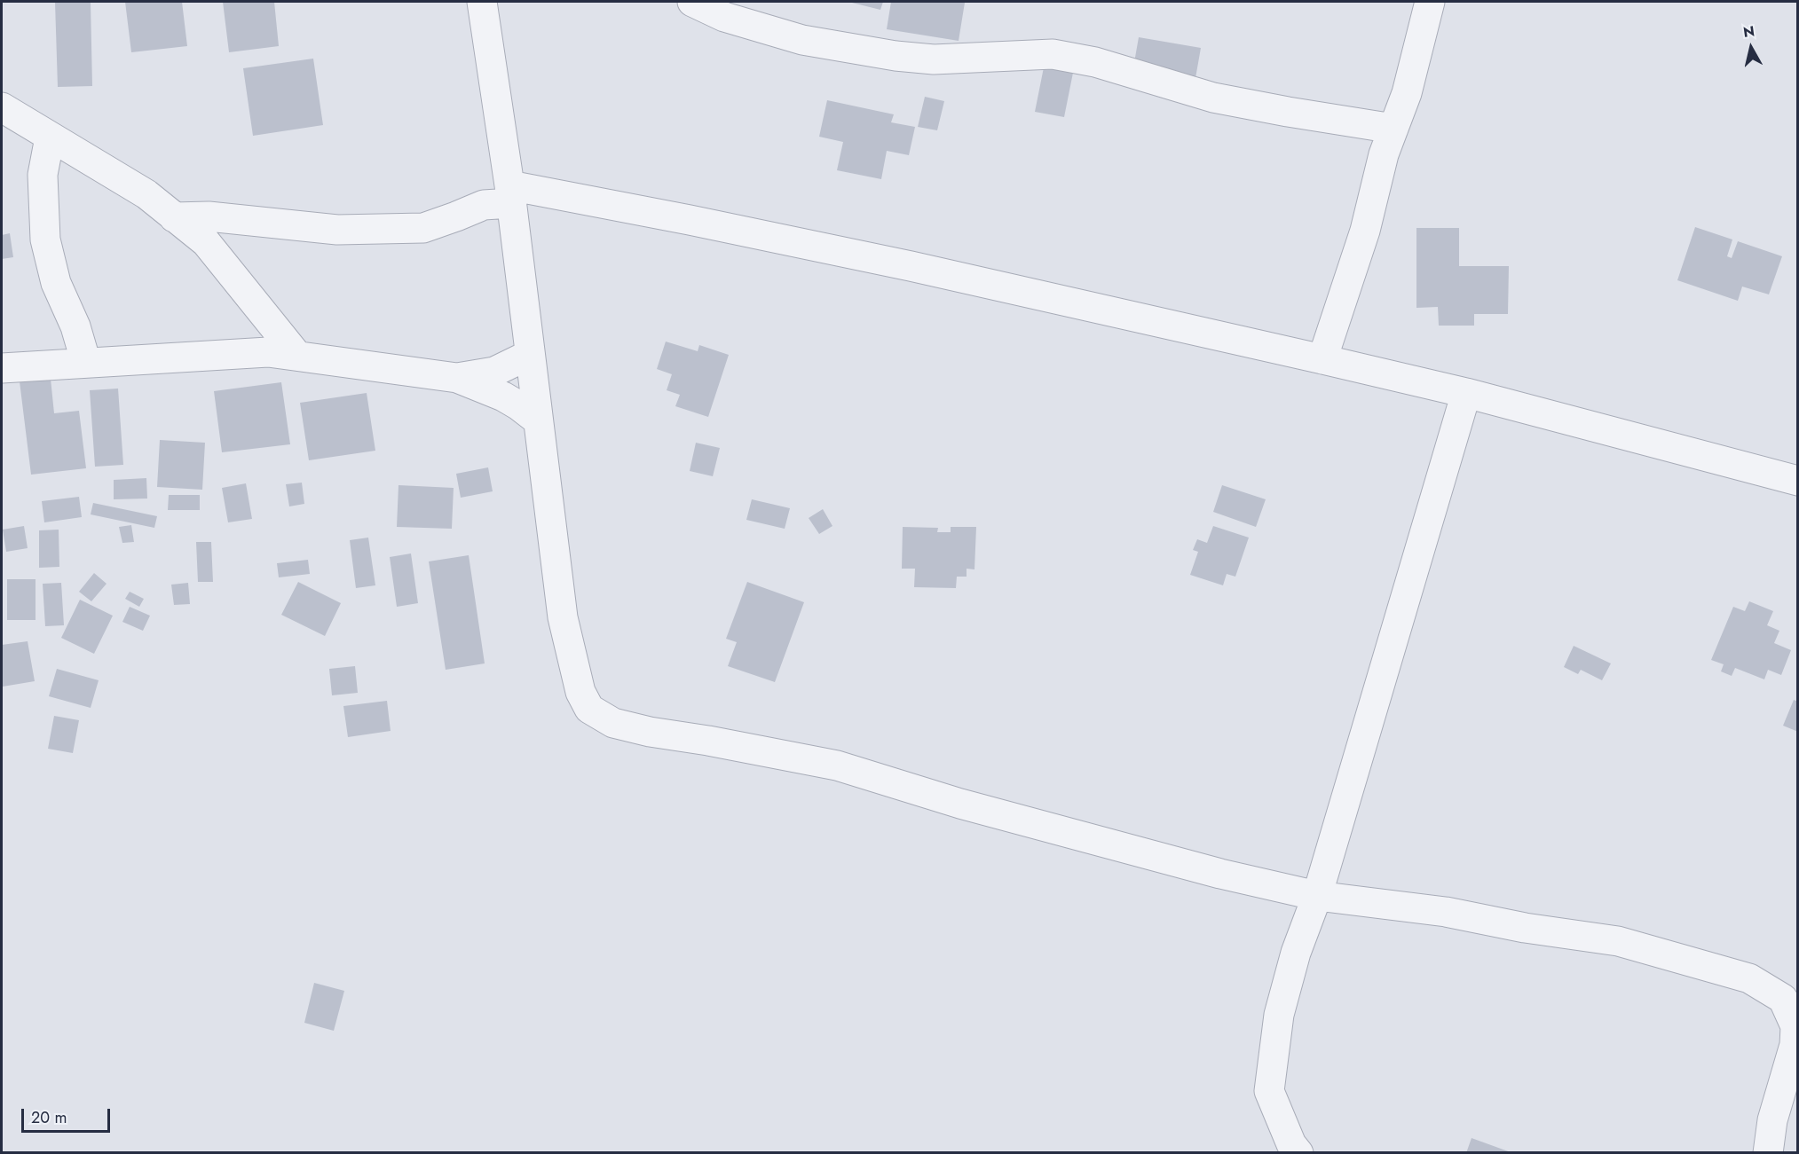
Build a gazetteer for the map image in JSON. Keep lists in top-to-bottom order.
{
  "scale_bar": "20 m",
  "north": "top"
}
